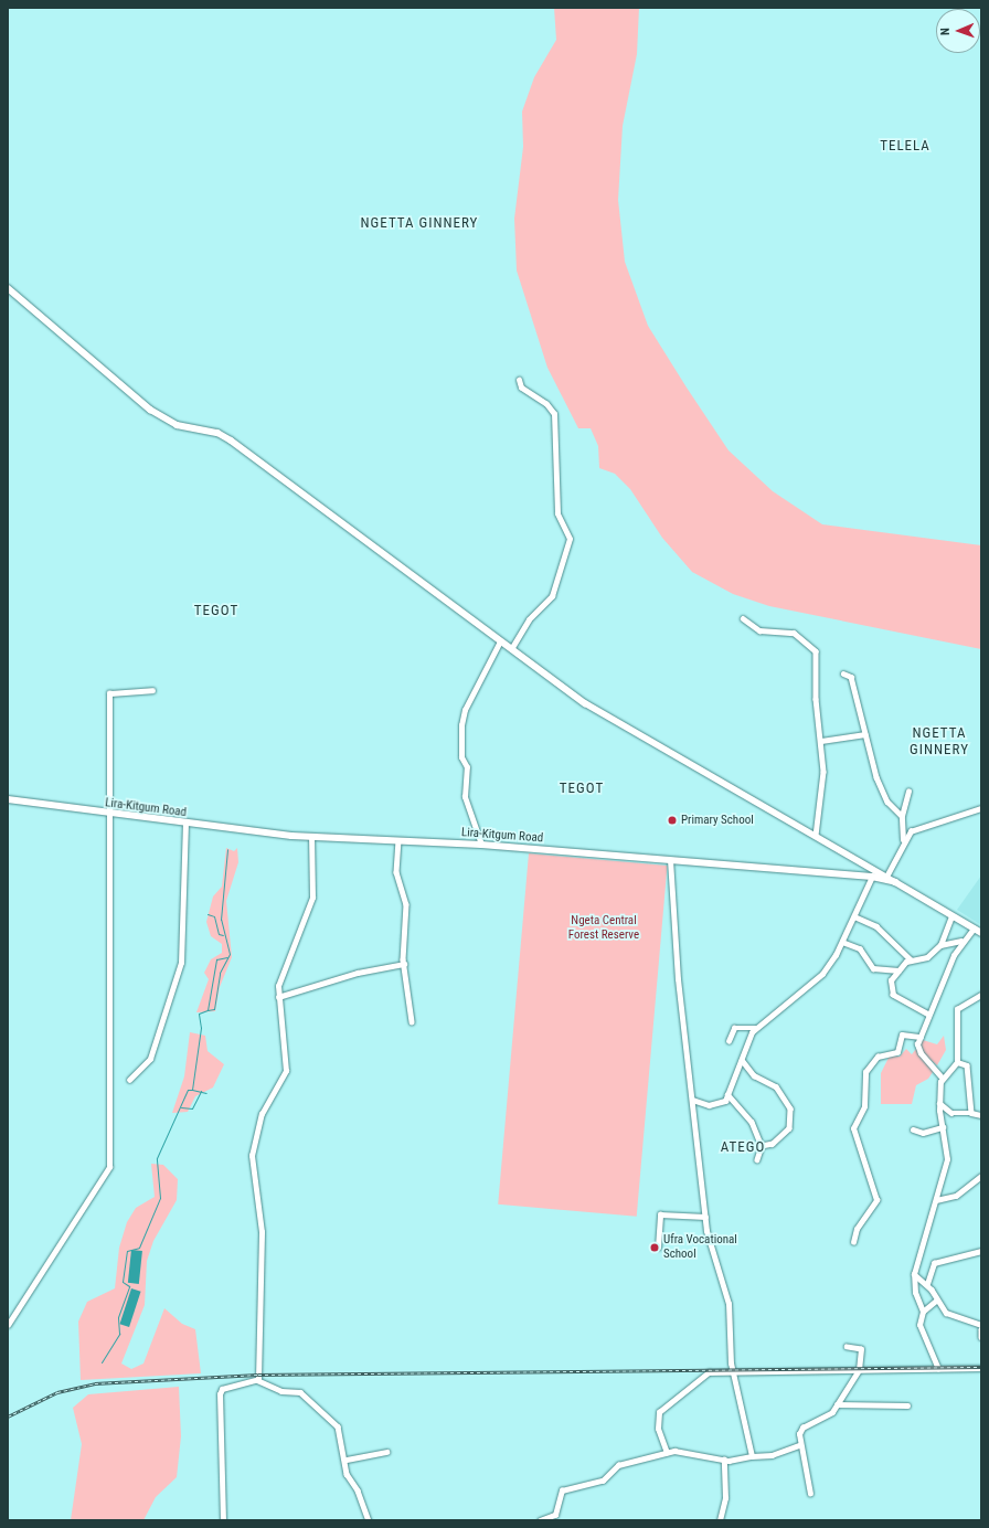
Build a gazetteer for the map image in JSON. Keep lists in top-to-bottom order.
{
  "streets": {
    "main road": ["Lira-Kitgum Road"]
  },
  "districts": [
    "TELELA",
    "NGETTA GINNERY",
    "TEGOT",
    "NGETTA GINNERY",
    "TEGOT",
    "ATEGO"
  ],
  "parks": ["Ngeta Central Forest Reserve"],
  "places": ["Primary School", "Ufra Vocational School"],
  "north": "left"
}
